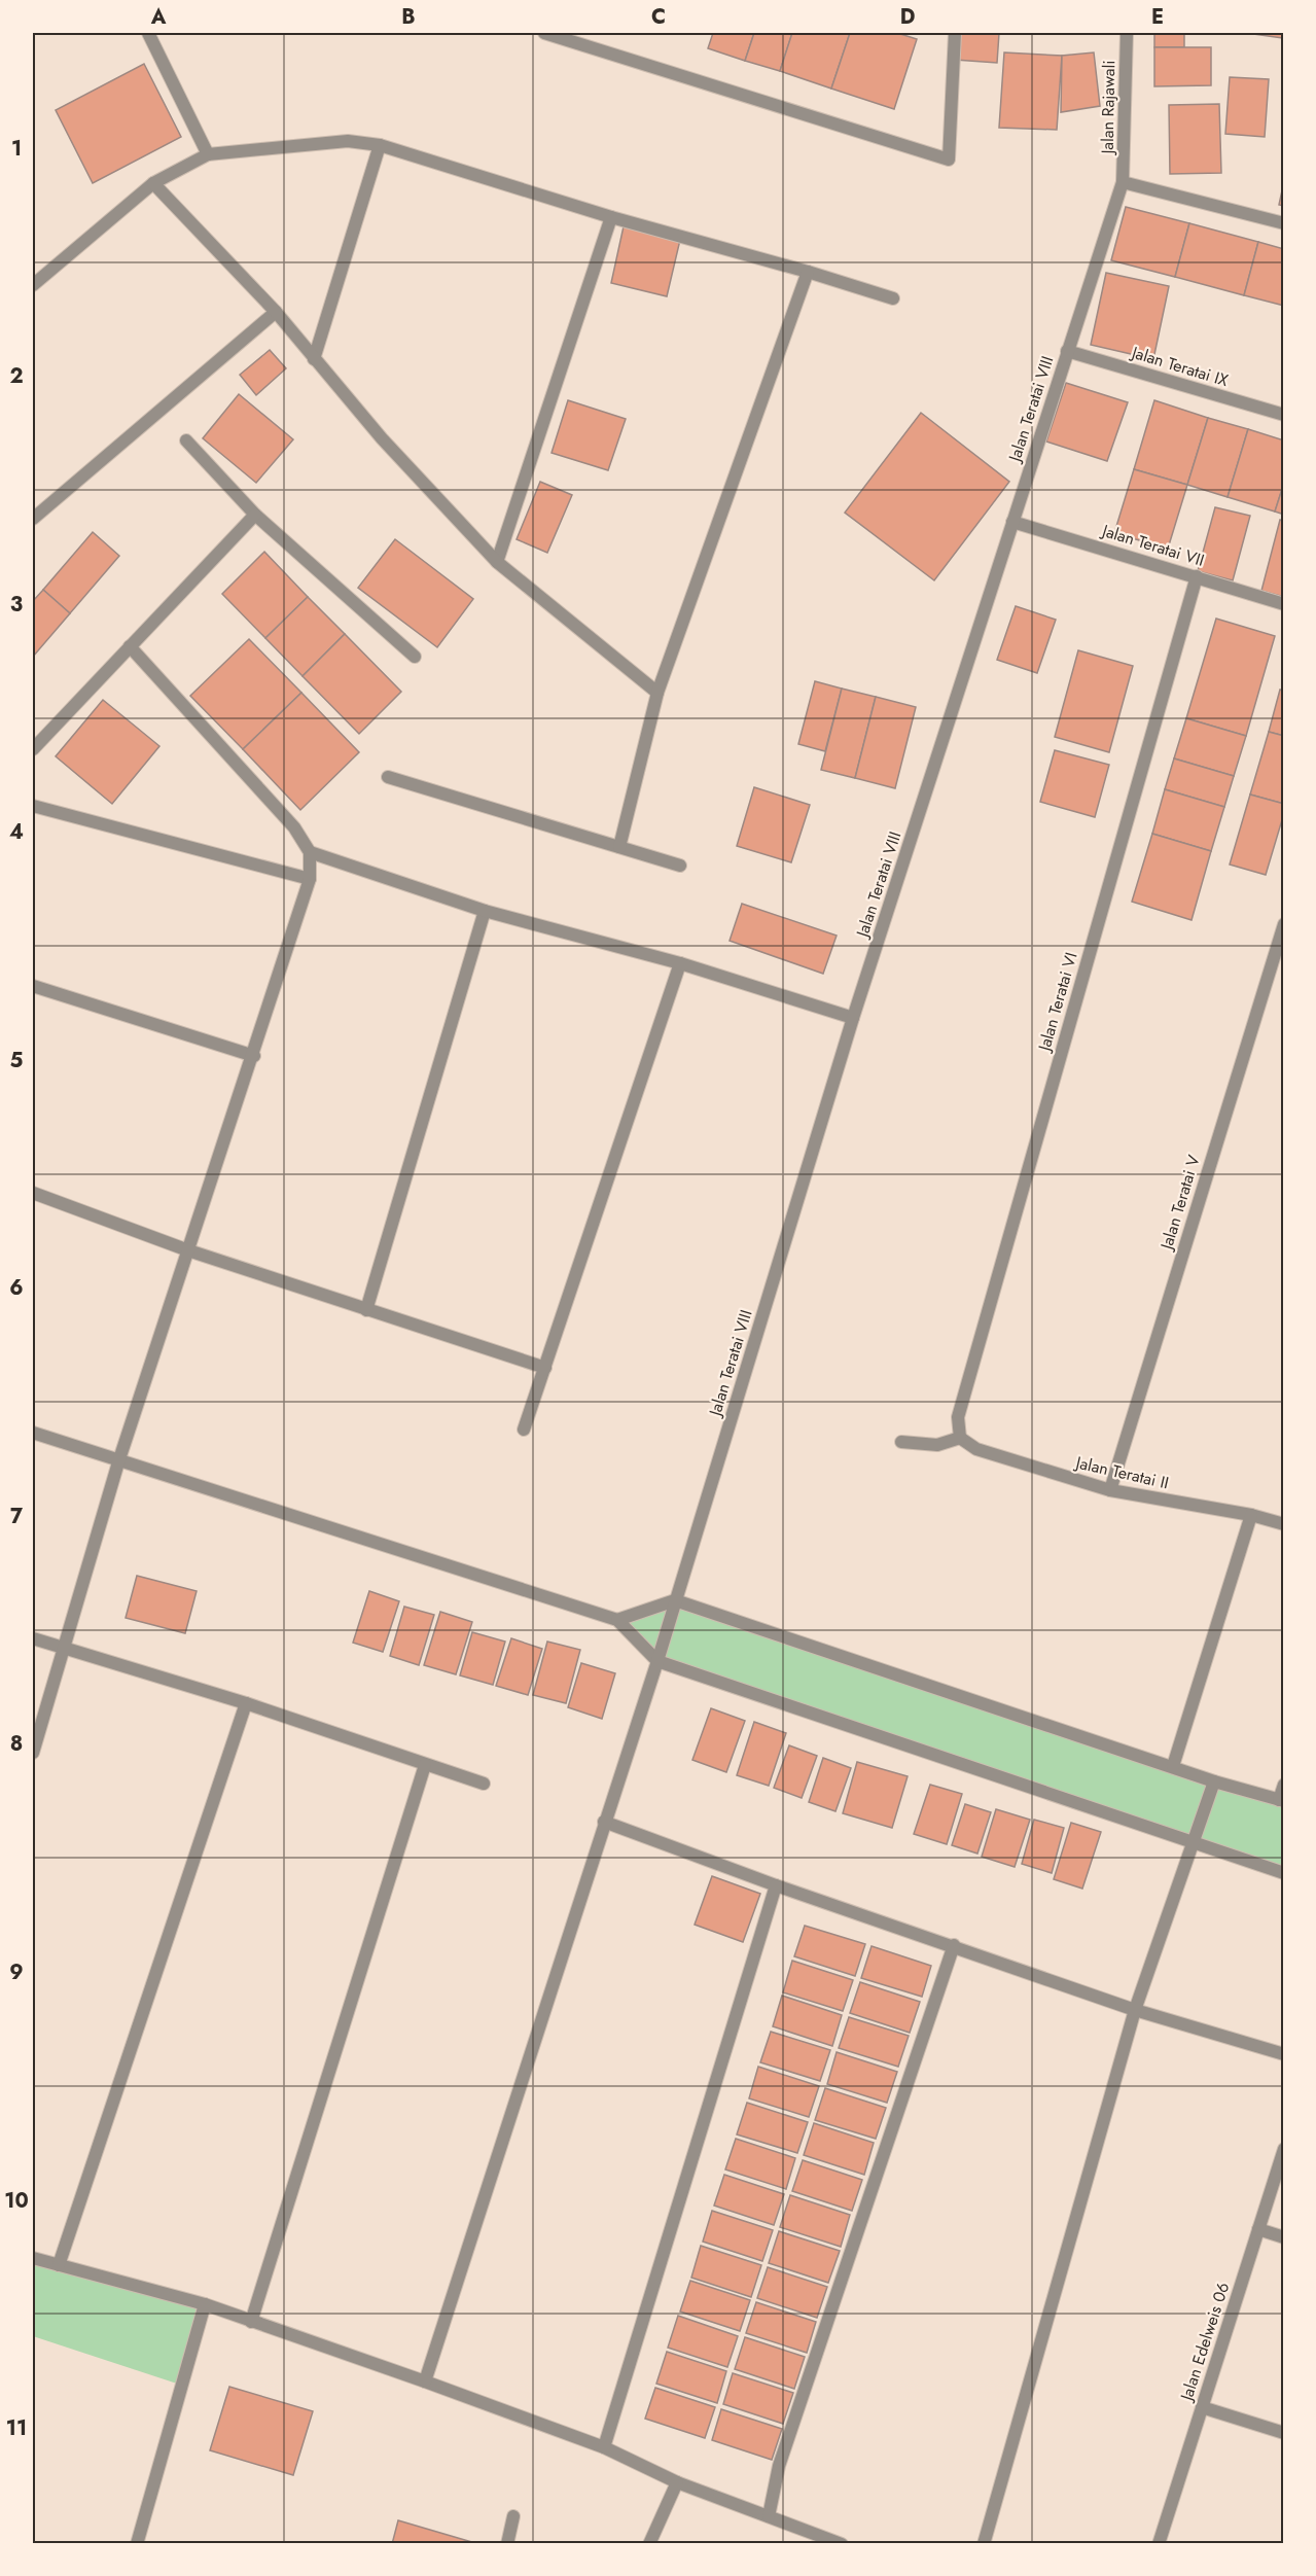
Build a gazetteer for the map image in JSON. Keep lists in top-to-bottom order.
{
  "streets": {
    "street": [
      "Jalan Rajawali",
      "Jalan Teratai IX",
      "Jalan Teratai VIII",
      "Jalan Teratai VII",
      "Jalan Teratai VI",
      "Jalan Teratai V",
      "Jalan Teratai II",
      "Jalan Edelweis 06"
    ]
  },
  "crossings": [
    ["Jalan Rajawali", "Jalan Teratai VIII"],
    ["Jalan Teratai IX", "Jalan Teratai VIII"],
    ["Jalan Teratai VIII", "Jalan Teratai VII"],
    ["Jalan Teratai VII", "Jalan Teratai VI"],
    ["Jalan Teratai VI", "Jalan Teratai II"],
    ["Jalan Teratai V", "Jalan Teratai II"]
  ],
  "grid": {
    "columns": [
      "A",
      "B",
      "C",
      "D",
      "E"
    ],
    "rows": [
      "1",
      "2",
      "3",
      "4",
      "5",
      "6",
      "7",
      "8",
      "9",
      "10",
      "11"
    ]
  }
}
